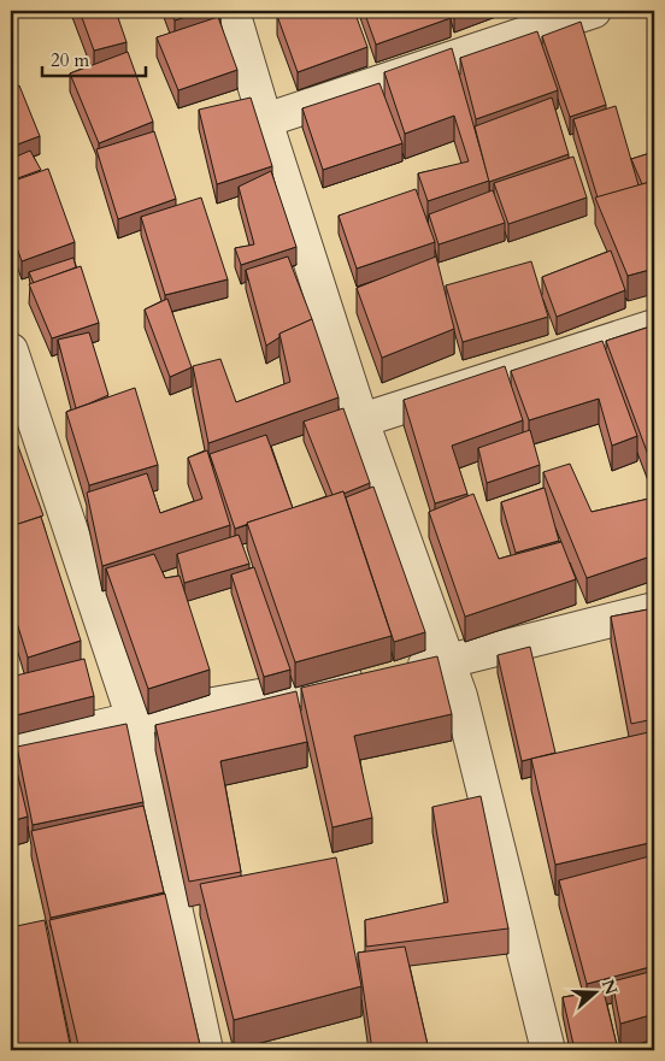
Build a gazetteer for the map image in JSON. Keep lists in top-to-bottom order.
{
  "scale_bar": "20 m",
  "north": "right"
}
